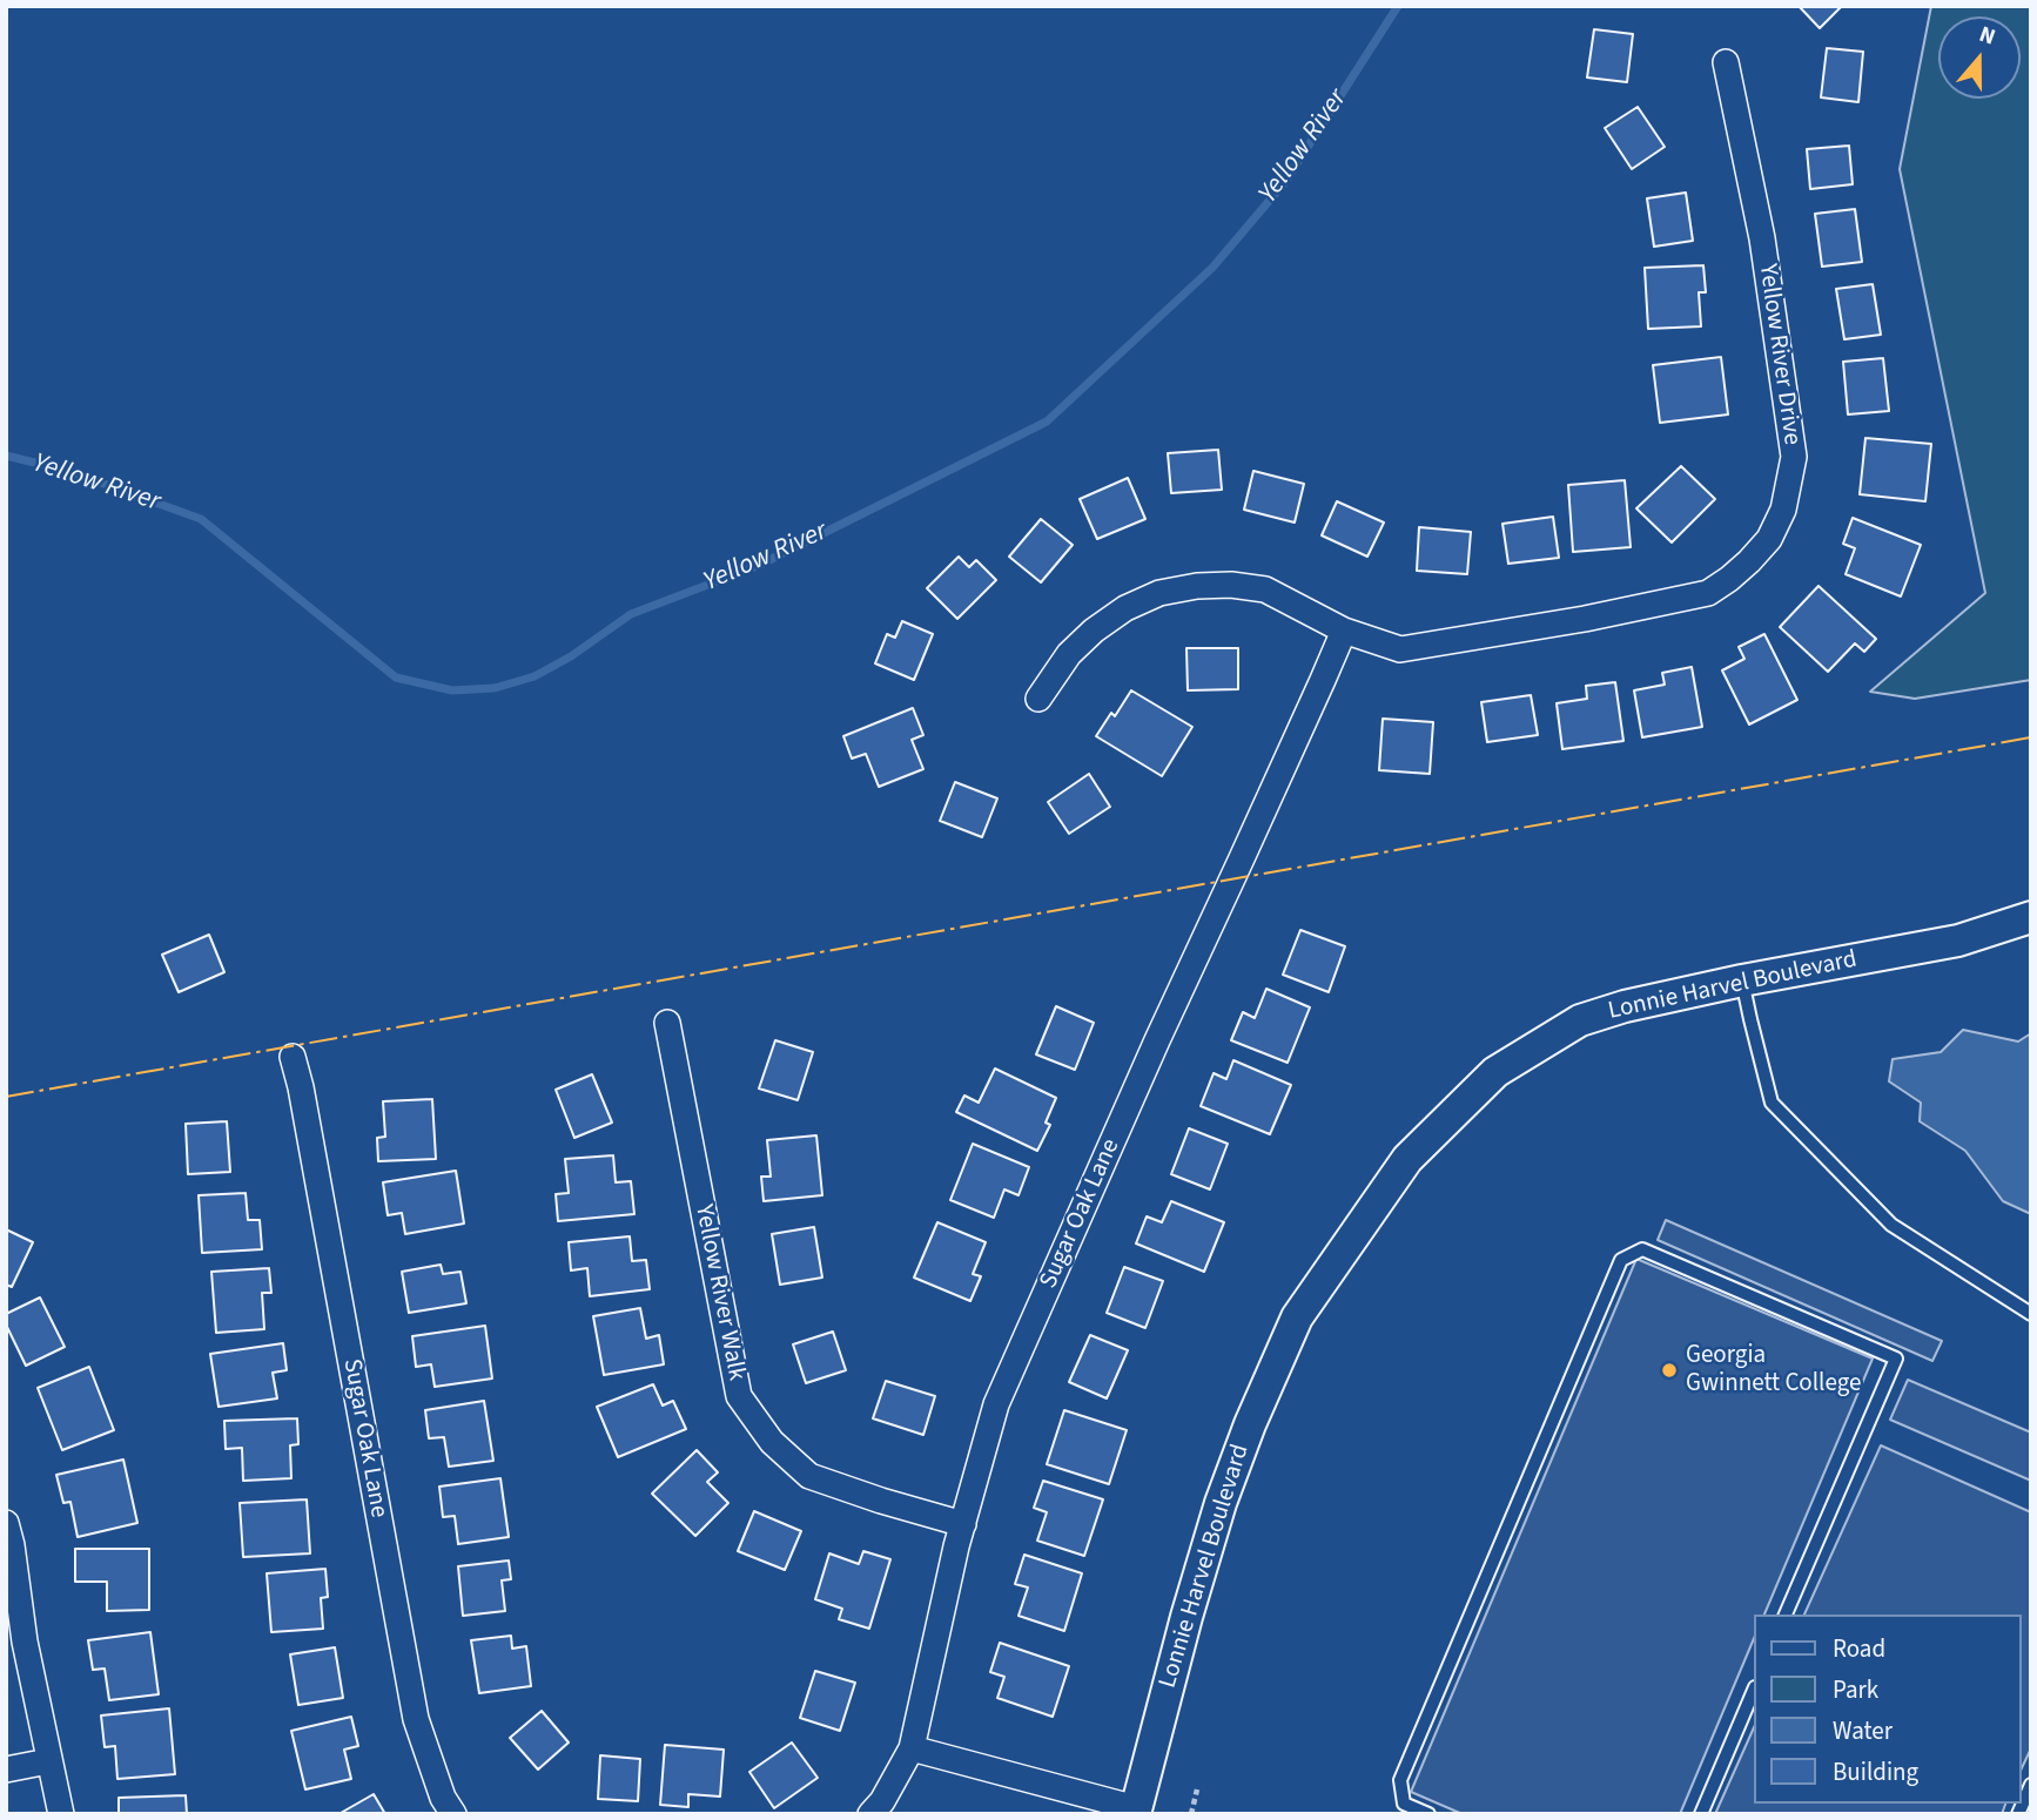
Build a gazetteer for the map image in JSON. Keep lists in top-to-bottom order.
{
  "streets": {
    "street": [
      "Yellow River Drive",
      "Lonnie Harvel Boulevard",
      "Sugar Oak Lane",
      "Yellow River Walk"
    ]
  },
  "crossings": [
    ["Yellow River Drive", "Sugar Oak Lane"],
    ["Sugar Oak Lane", "Yellow River Walk"]
  ],
  "water": ["Yellow River"],
  "places": ["Georgia Gwinnett College"],
  "legend": [
    "Road",
    "Park",
    "Water",
    "Building"
  ],
  "north": "top"
}
